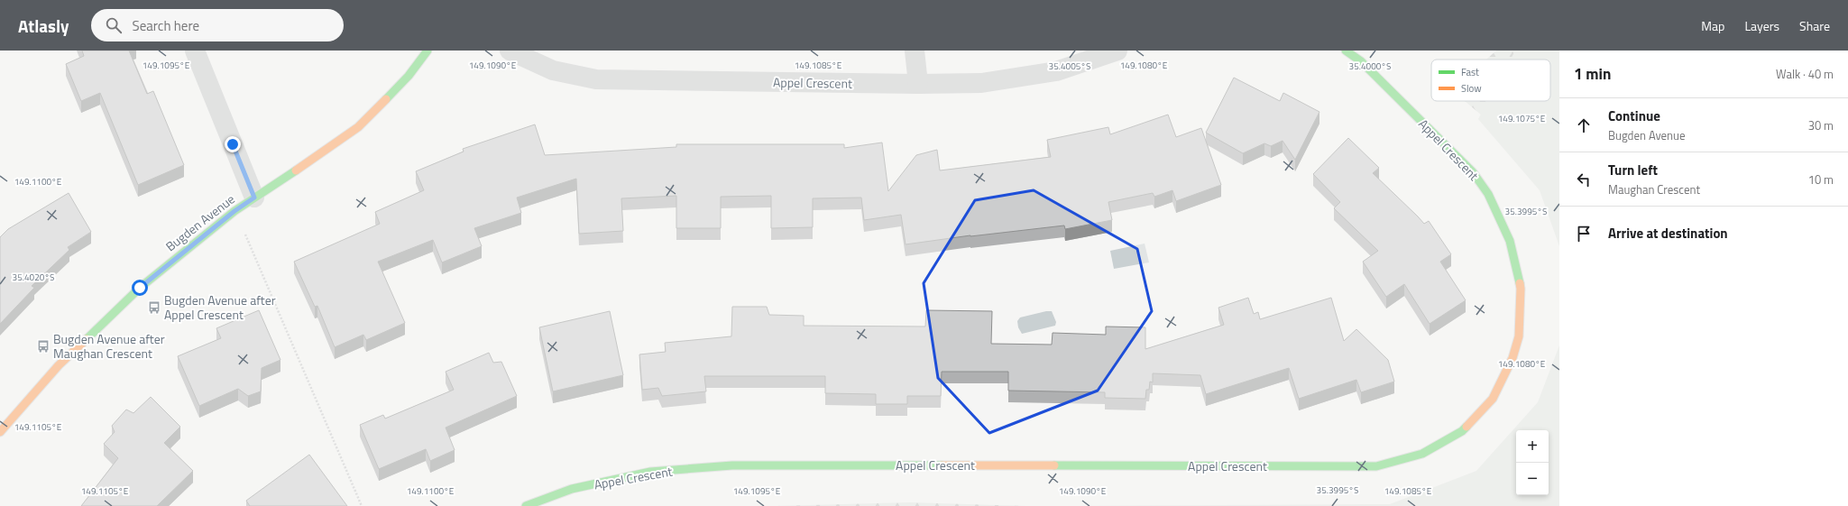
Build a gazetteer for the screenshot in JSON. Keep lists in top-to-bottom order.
{
  "streets": {
    "street": ["Appel Crescent", "Bugden Avenue"]
  },
  "places": {
    "bus stop": ["Bugden Avenue after Appel Crescent", "Bugden Avenue after Maughan Crescent"]
  },
  "legend": ["Fast", "Slow"],
  "page": {
    "header": "Atlasly",
    "search": "Search here",
    "nav": ["Map", "Layers", "Share"],
    "heading": ["1 min", "Walk · 40 m"],
    "list": [
      ["Continue", "Bugden Avenue", "30 m"],
      ["Turn left", "Maughan Crescent", "10 m"],
      "Arrive at destination"
    ],
    "map_buttons": ["+", "−"]
  },
  "coordinates": [
    "149.1095°E",
    "149.1090°E",
    "149.1085°E",
    "149.1080°E",
    "35.4005°S",
    "35.4000°S",
    "149.1075°E",
    "149.1100°E",
    "35.3995°S",
    "35.4020°S",
    "149.1105°E"
  ]
}
